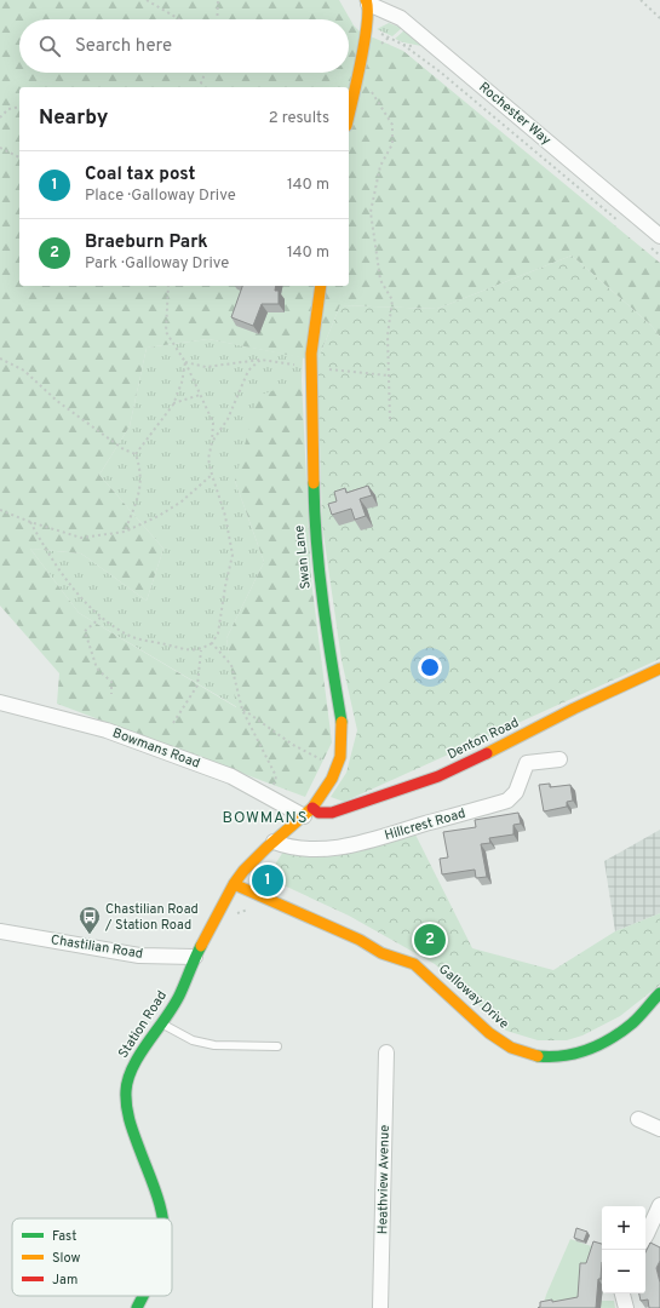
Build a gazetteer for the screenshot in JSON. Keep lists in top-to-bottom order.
{
  "streets": {
    "street": [
      "Rochester Way",
      "Swan Lane",
      "Denton Road",
      "Bowmans Road",
      "Hillcrest Road",
      "Chastilian Road",
      "Galloway Drive",
      "Station Road",
      "Heathview Avenue"
    ]
  },
  "crossings": [
    ["Swan Lane", "Denton Road"],
    ["Swan Lane", "Bowmans Road"],
    ["Swan Lane", "Station Road"],
    ["Denton Road", "Bowmans Road"],
    ["Denton Road", "Station Road"],
    ["Bowmans Road", "Station Road"],
    ["Hillcrest Road", "Station Road"],
    ["Chastilian Road", "Station Road"],
    ["Galloway Drive", "Station Road"]
  ],
  "districts": ["BOWMANS"],
  "places": {
    "bus stop": ["Chastilian Road / Station Road"]
  },
  "legend": ["Fast", "Slow", "Jam"],
  "page": {
    "search": "Search here",
    "heading": ["Nearby", "2 results"],
    "list": [
      {
        "mark": "1",
        "name": "Coal tax post",
        "note": "Place · Galloway Drive",
        "value": "140 m"
      },
      {
        "mark": "2",
        "name": "Braeburn Park",
        "note": "Park · Galloway Drive",
        "value": "140 m"
      }
    ],
    "pins": ["1", "2"],
    "map_buttons": ["+", "−"]
  }
}
